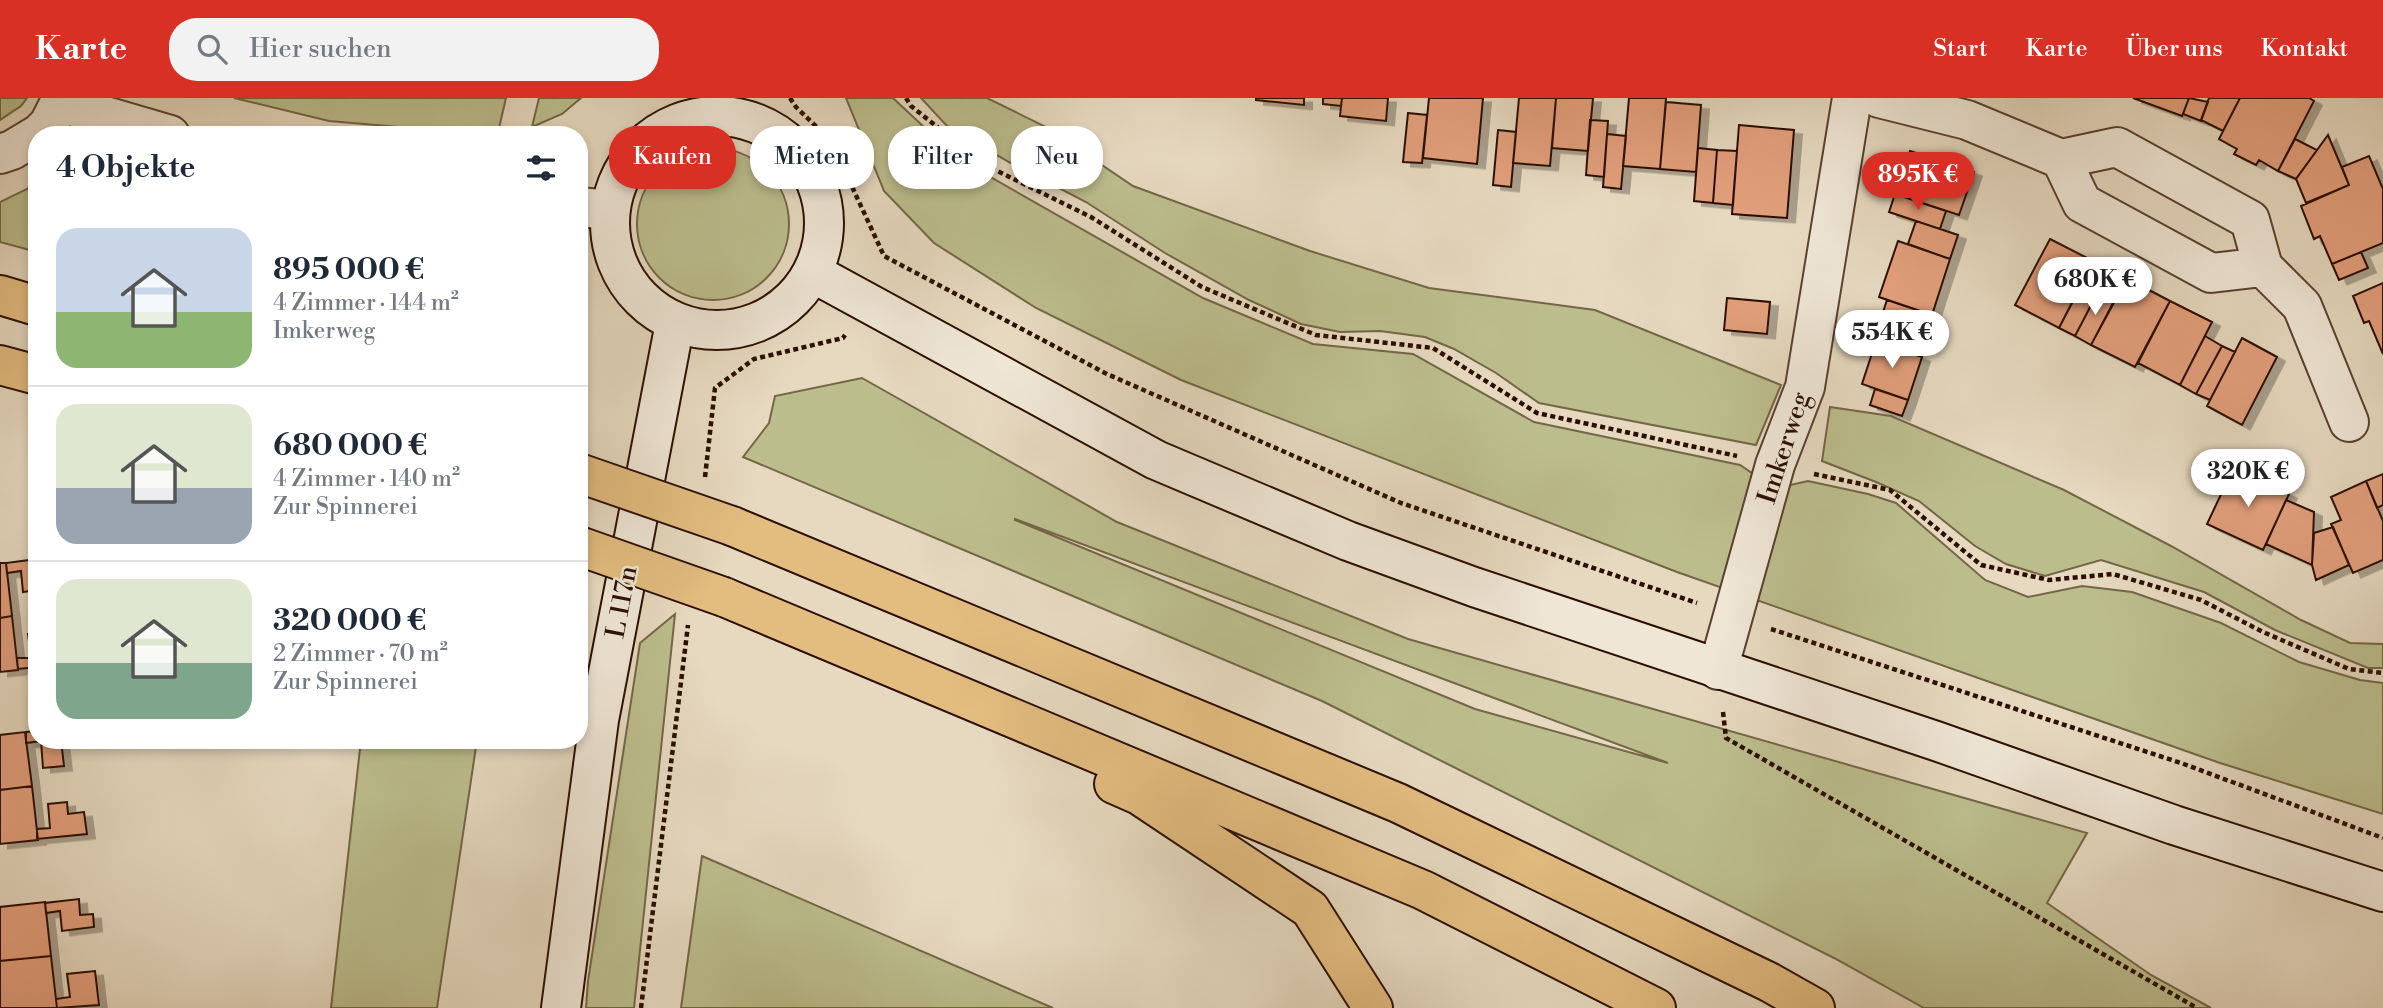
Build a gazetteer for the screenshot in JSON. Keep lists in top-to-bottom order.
{
  "streets": {
    "main road": ["Imkerweg", "L 117n"]
  },
  "page": {
    "header": "Karte",
    "search": "Hier suchen",
    "nav": [
      "Start",
      "Karte",
      "Über uns",
      "Kontakt"
    ],
    "chip": [
      "Kaufen",
      "Mieten",
      "Filter",
      "Neu"
    ],
    "heading": "4 Objekte",
    "price": [
      "895K €",
      "680K €",
      "554K €",
      "320K €"
    ],
    "list": [
      {
        "name": "895 000 €",
        "note": "4 Zimmer · 144 m² · Imkerweg"
      },
      {
        "name": "680 000 €",
        "note": "4 Zimmer · 140 m² · Zur Spinnerei"
      },
      {
        "name": "320 000 €",
        "note": "2 Zimmer · 70 m² · Zur Spinnerei"
      }
    ]
  }
}
